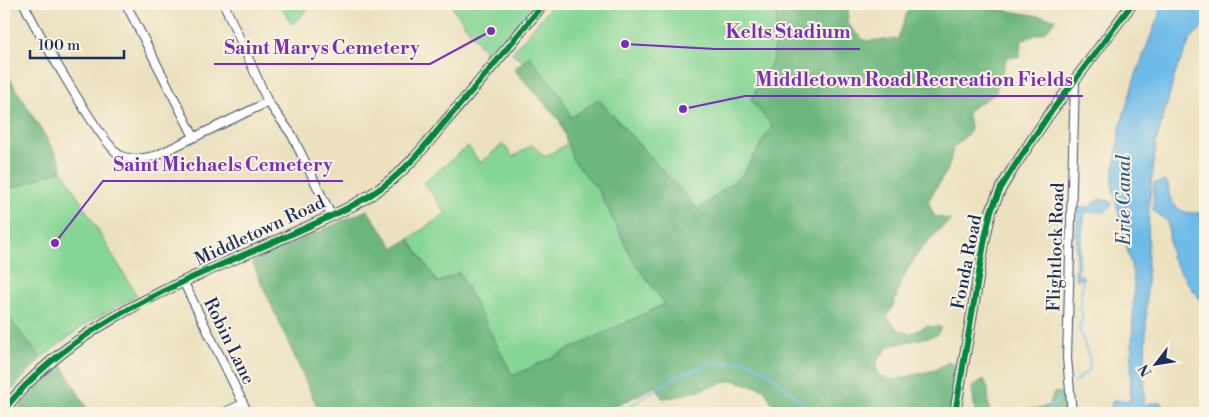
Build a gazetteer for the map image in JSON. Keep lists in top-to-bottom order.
{
  "streets": {
    "street": [
      "Middletown Road",
      "Flightlock Road",
      "Fonda Road",
      "Robin Lane"
    ]
  },
  "crossings": [
    ["Middletown Road", "Robin Lane"],
    ["Flightlock Road", "Fonda Road"]
  ],
  "water": ["Erie Canal"],
  "places": [
    "Saint Marys Cemetery",
    "Kelts Stadium",
    "Middletown Road Recreation Fields",
    "Saint Michaels Cemetery"
  ],
  "scale_bar": "100 m",
  "north": "bottom left"
}
